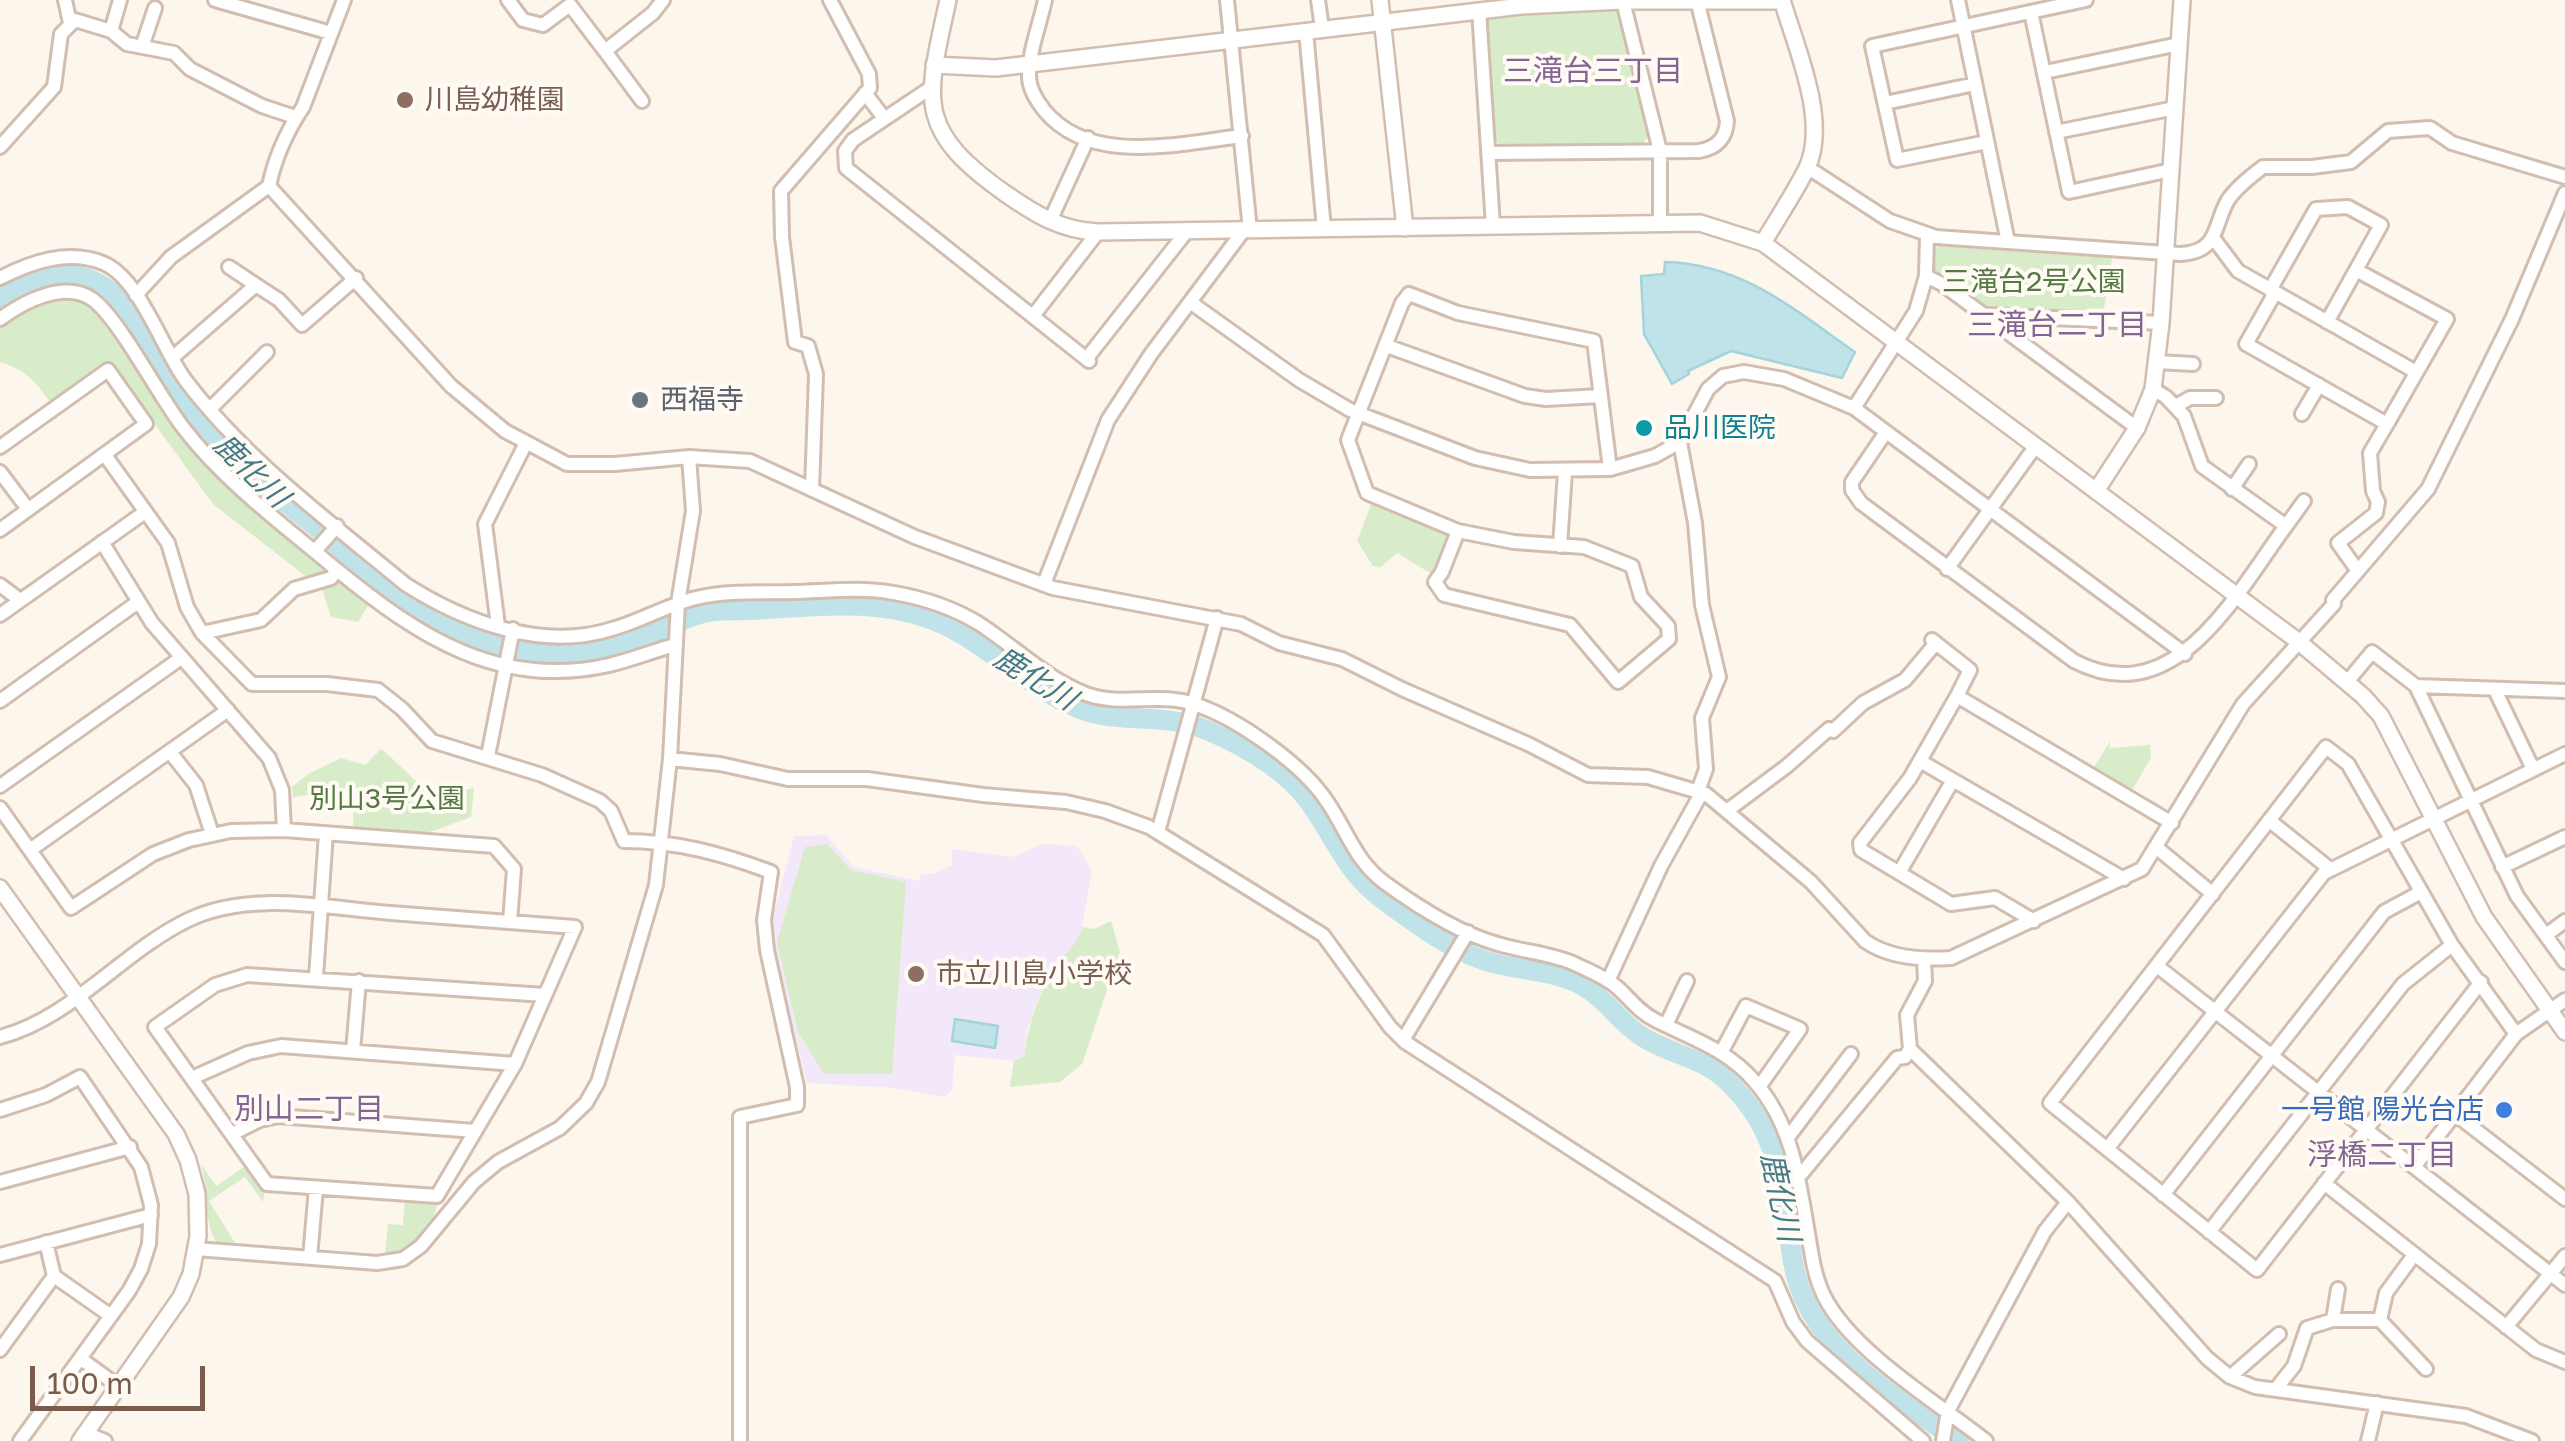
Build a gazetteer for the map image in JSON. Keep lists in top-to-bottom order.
{
  "districts": [
    "三滝台三丁目",
    "三滝台二丁目",
    "別山二丁目",
    "浮橋二丁目"
  ],
  "water": ["鹿化川"],
  "parks": ["三滝台2号公園", "別山3号公園"],
  "places": [
    "川島幼稚園",
    "西福寺",
    "品川医院",
    "市立川島小学校",
    "一号館 陽光台店"
  ],
  "scale_bar": "100 m"
}
